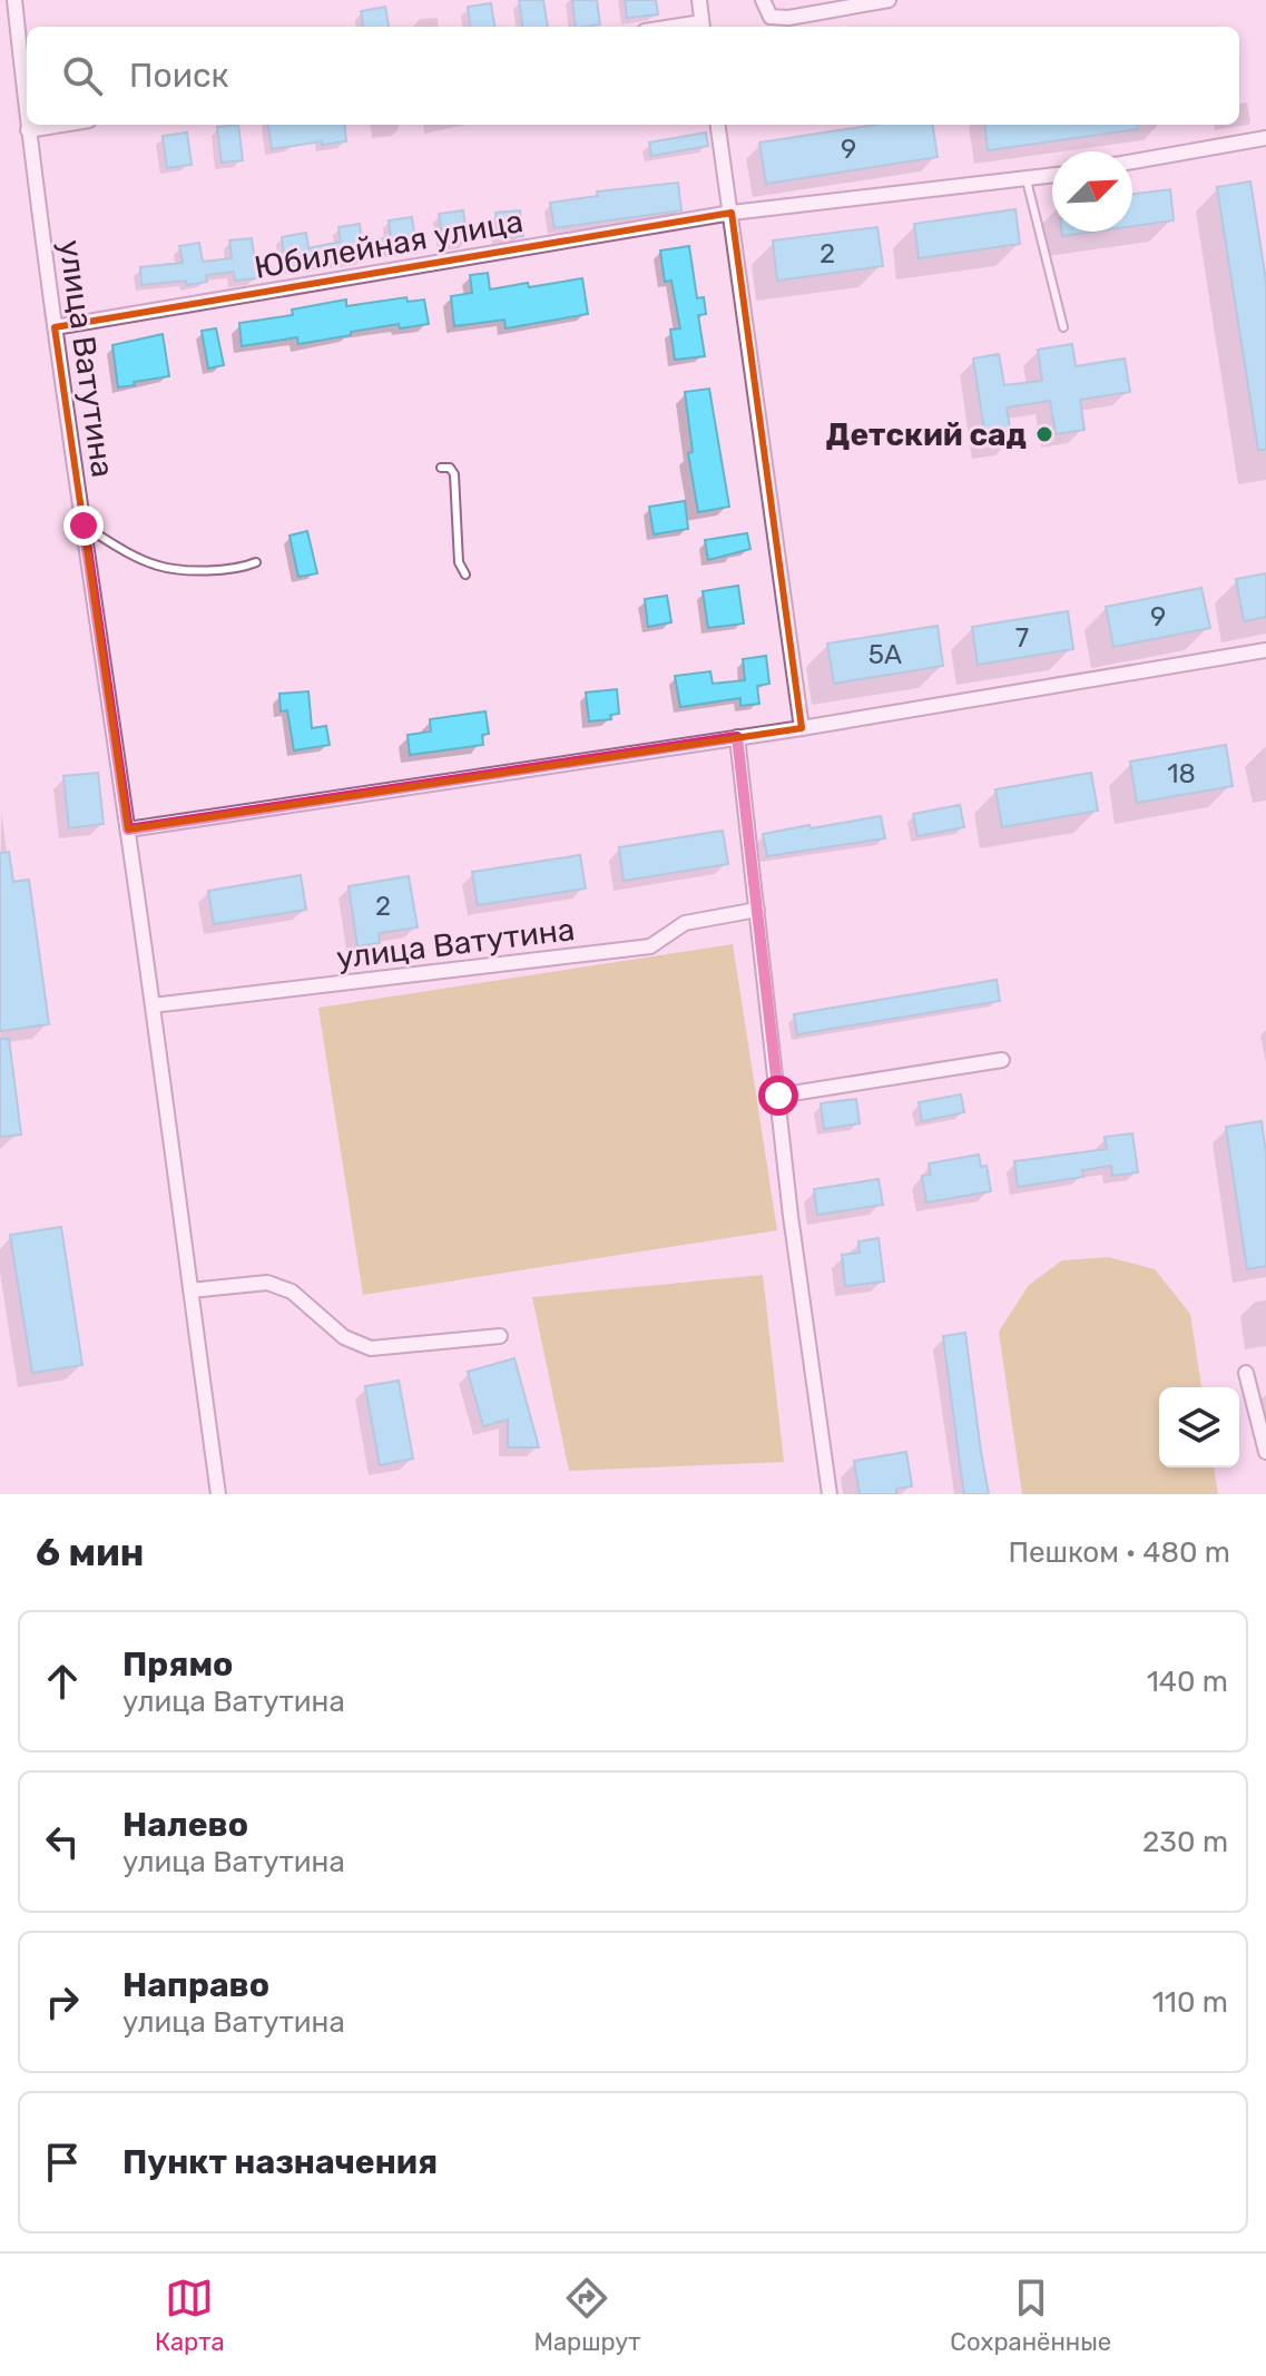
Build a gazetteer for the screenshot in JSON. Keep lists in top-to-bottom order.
{
  "streets": {
    "street": ["Юбилейная улица", "улица Ватутина"]
  },
  "crossings": [
    ["Юбилейная улица", "улица Ватутина"]
  ],
  "places": ["Детский сад"],
  "house_numbers": [
    "9",
    "2",
    "9",
    "7",
    "5А",
    "18",
    "2"
  ],
  "north": "top right",
  "page": {
    "search": "Поиск",
    "heading": ["6 мин", "Пешком · 480 m"],
    "list": [
      ["Прямо", "улица Ватутина", "140 m"],
      ["Налево", "улица Ватутина", "230 m"],
      ["Направо", "улица Ватутина", "110 m"],
      "Пункт назначения"
    ],
    "nav": ["Карта", "Маршрут", "Сохранённые"]
  }
}
